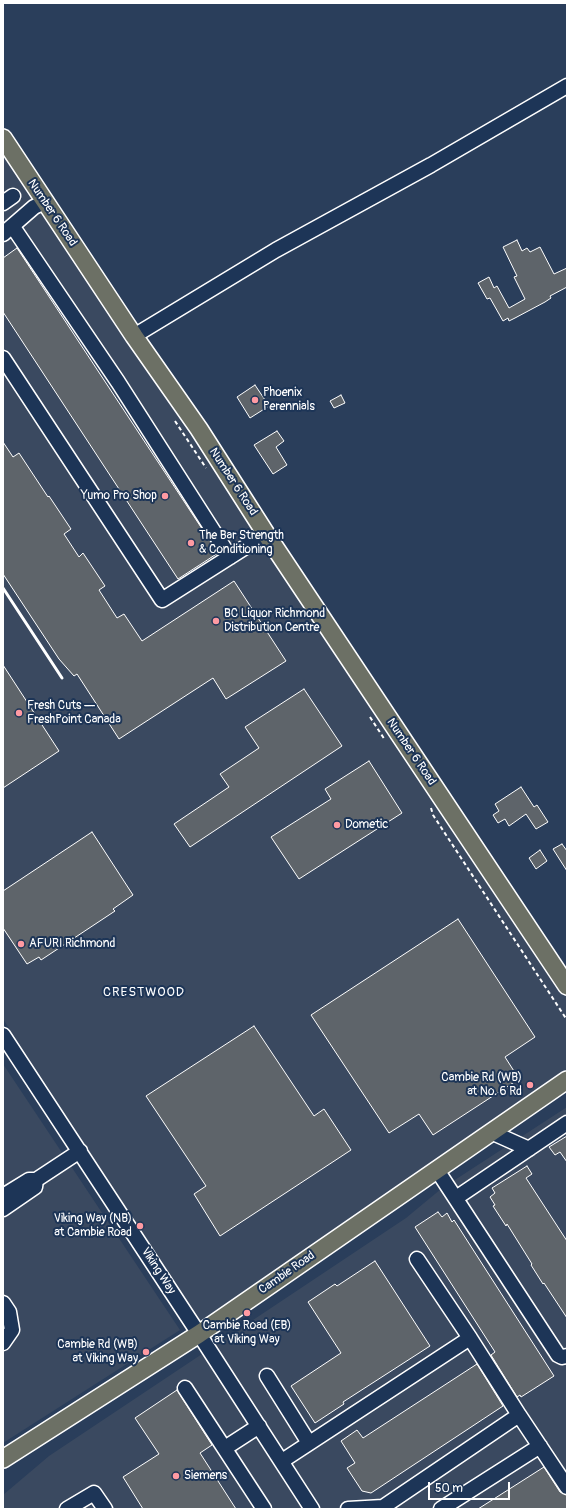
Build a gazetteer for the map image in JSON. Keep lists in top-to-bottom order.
{
  "streets": {
    "main road": ["Number 6 Road", "Cambie Road"],
    "street": ["Viking Way"]
  },
  "crossings": [
    ["Viking Way", "Cambie Road"]
  ],
  "districts": ["CRESTWOOD"],
  "places": [
    "Phoenix Perennials",
    "Yumo Pro Shop",
    "The Bar Strength & Conditioning",
    "BC Liquor Richmond Distribution Centre",
    "Fresh Cuts — FreshPoint Canada",
    "Dometic",
    "AFURI Richmond",
    "Cambie Rd (WB) at No. 6 Rd",
    "Viking Way (NB) at Cambie Road",
    "Cambie Road (EB) at Viking Way",
    "Cambie Rd (WB) at Viking Way",
    "Siemens"
  ],
  "scale_bar": "50 m"
}
